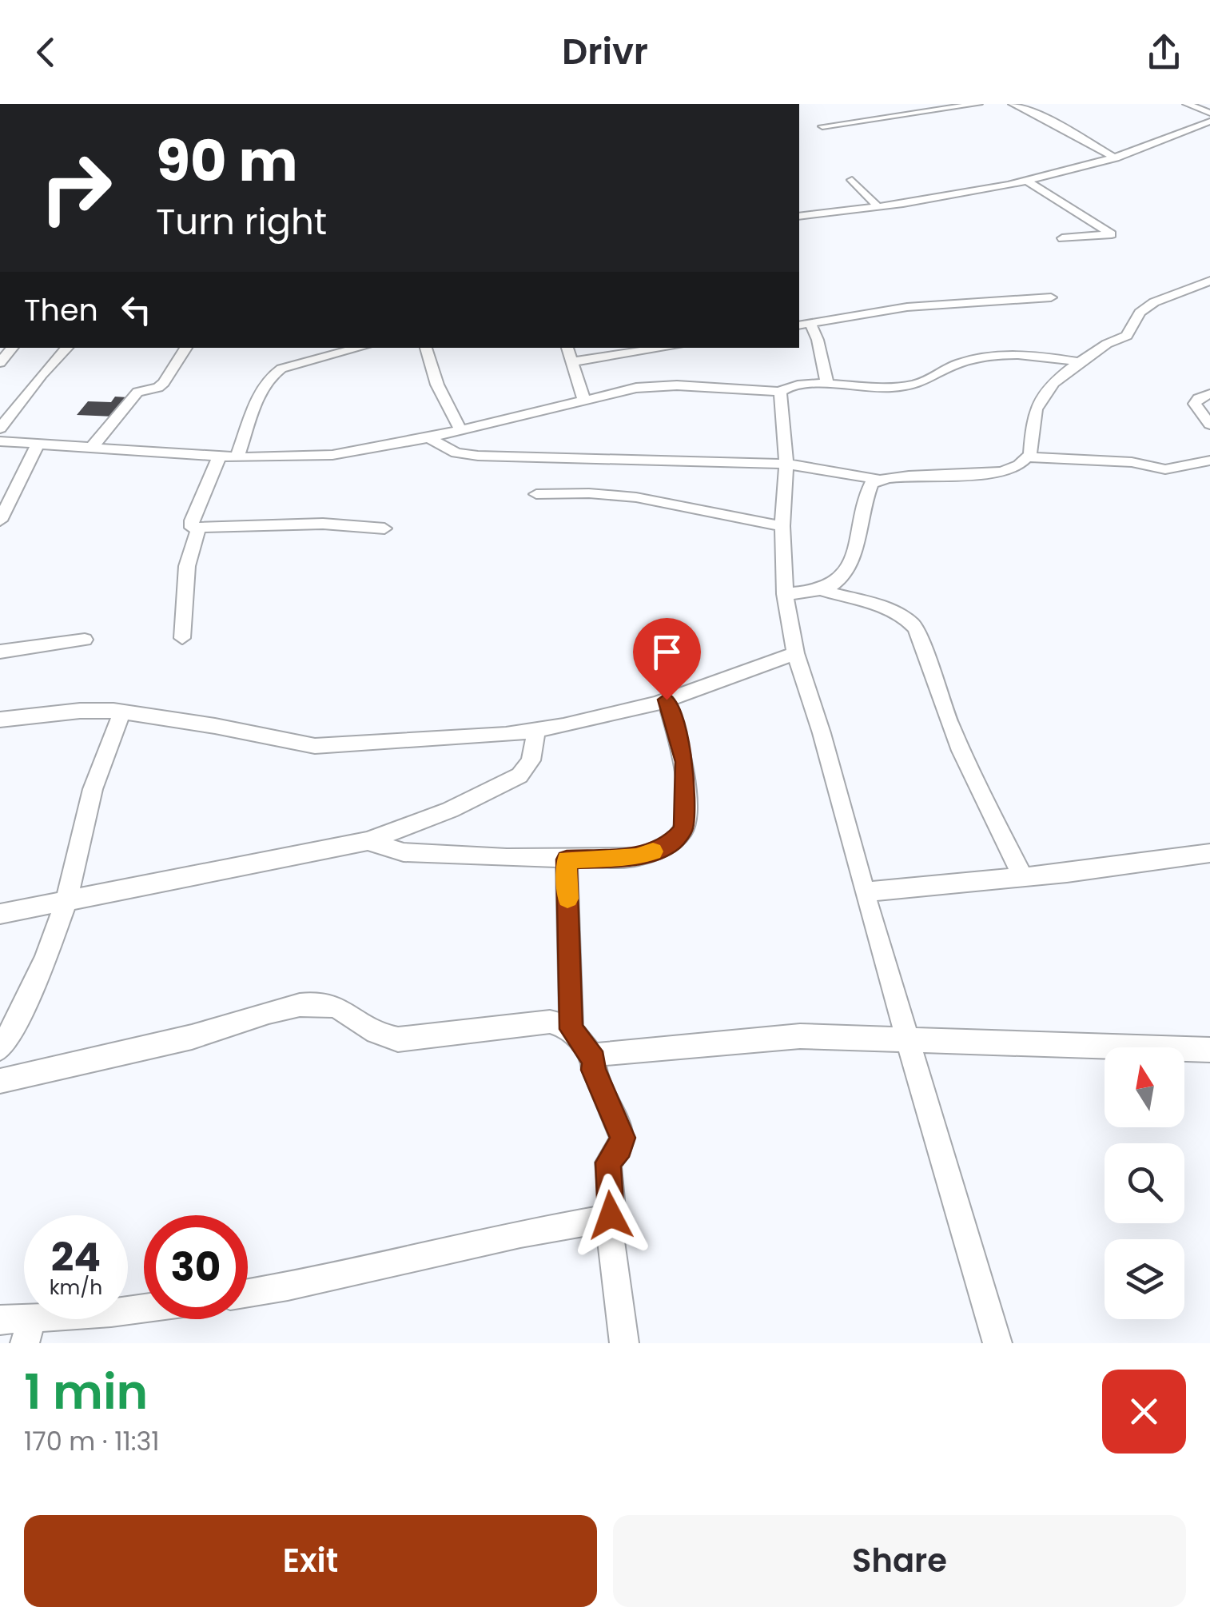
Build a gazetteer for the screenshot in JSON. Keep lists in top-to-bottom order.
{
  "north": "top",
  "page": {
    "header": "Drivr",
    "turn": ["90 m", "Turn right"],
    "then": "Then",
    "speed": "24 km/h",
    "limit": "30",
    "heading": ["1 min", "170 m · 11:31"],
    "buttons": ["Exit", "Share"]
  }
}
